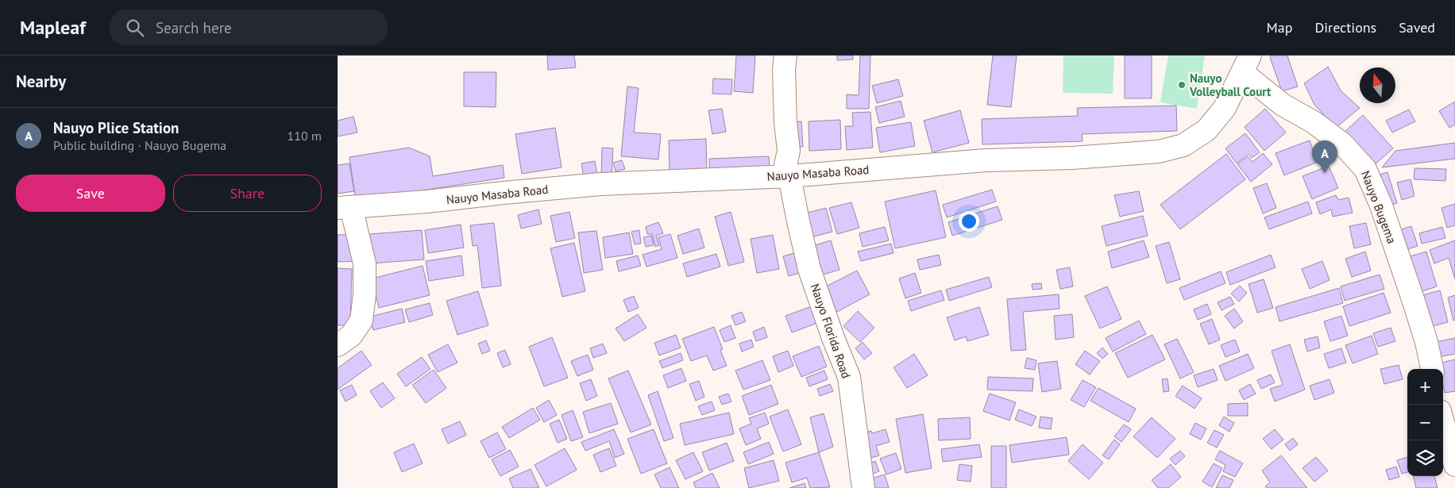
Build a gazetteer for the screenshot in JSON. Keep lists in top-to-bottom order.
{
  "streets": {
    "street": ["Nauyo Masaba Road", "Nauyo Bugema", "Nauyo Florida Road"]
  },
  "crossings": [
    ["Nauyo Masaba Road", "Nauyo Bugema"],
    ["Nauyo Masaba Road", "Nauyo Florida Road"]
  ],
  "places": ["Nauyo Volleyball Court"],
  "north": "top",
  "page": {
    "header": "Mapleaf",
    "search": "Search here",
    "nav": ["Map", "Directions", "Saved"],
    "heading": "Nearby",
    "list": [
      {
        "mark": "A",
        "name": "Nauyo Plice Station",
        "note": "Public building · Nauyo Bugema",
        "value": "110 m"
      }
    ],
    "pins": "A",
    "buttons": ["Save", "Share"],
    "map_buttons": ["+", "−"]
  }
}
